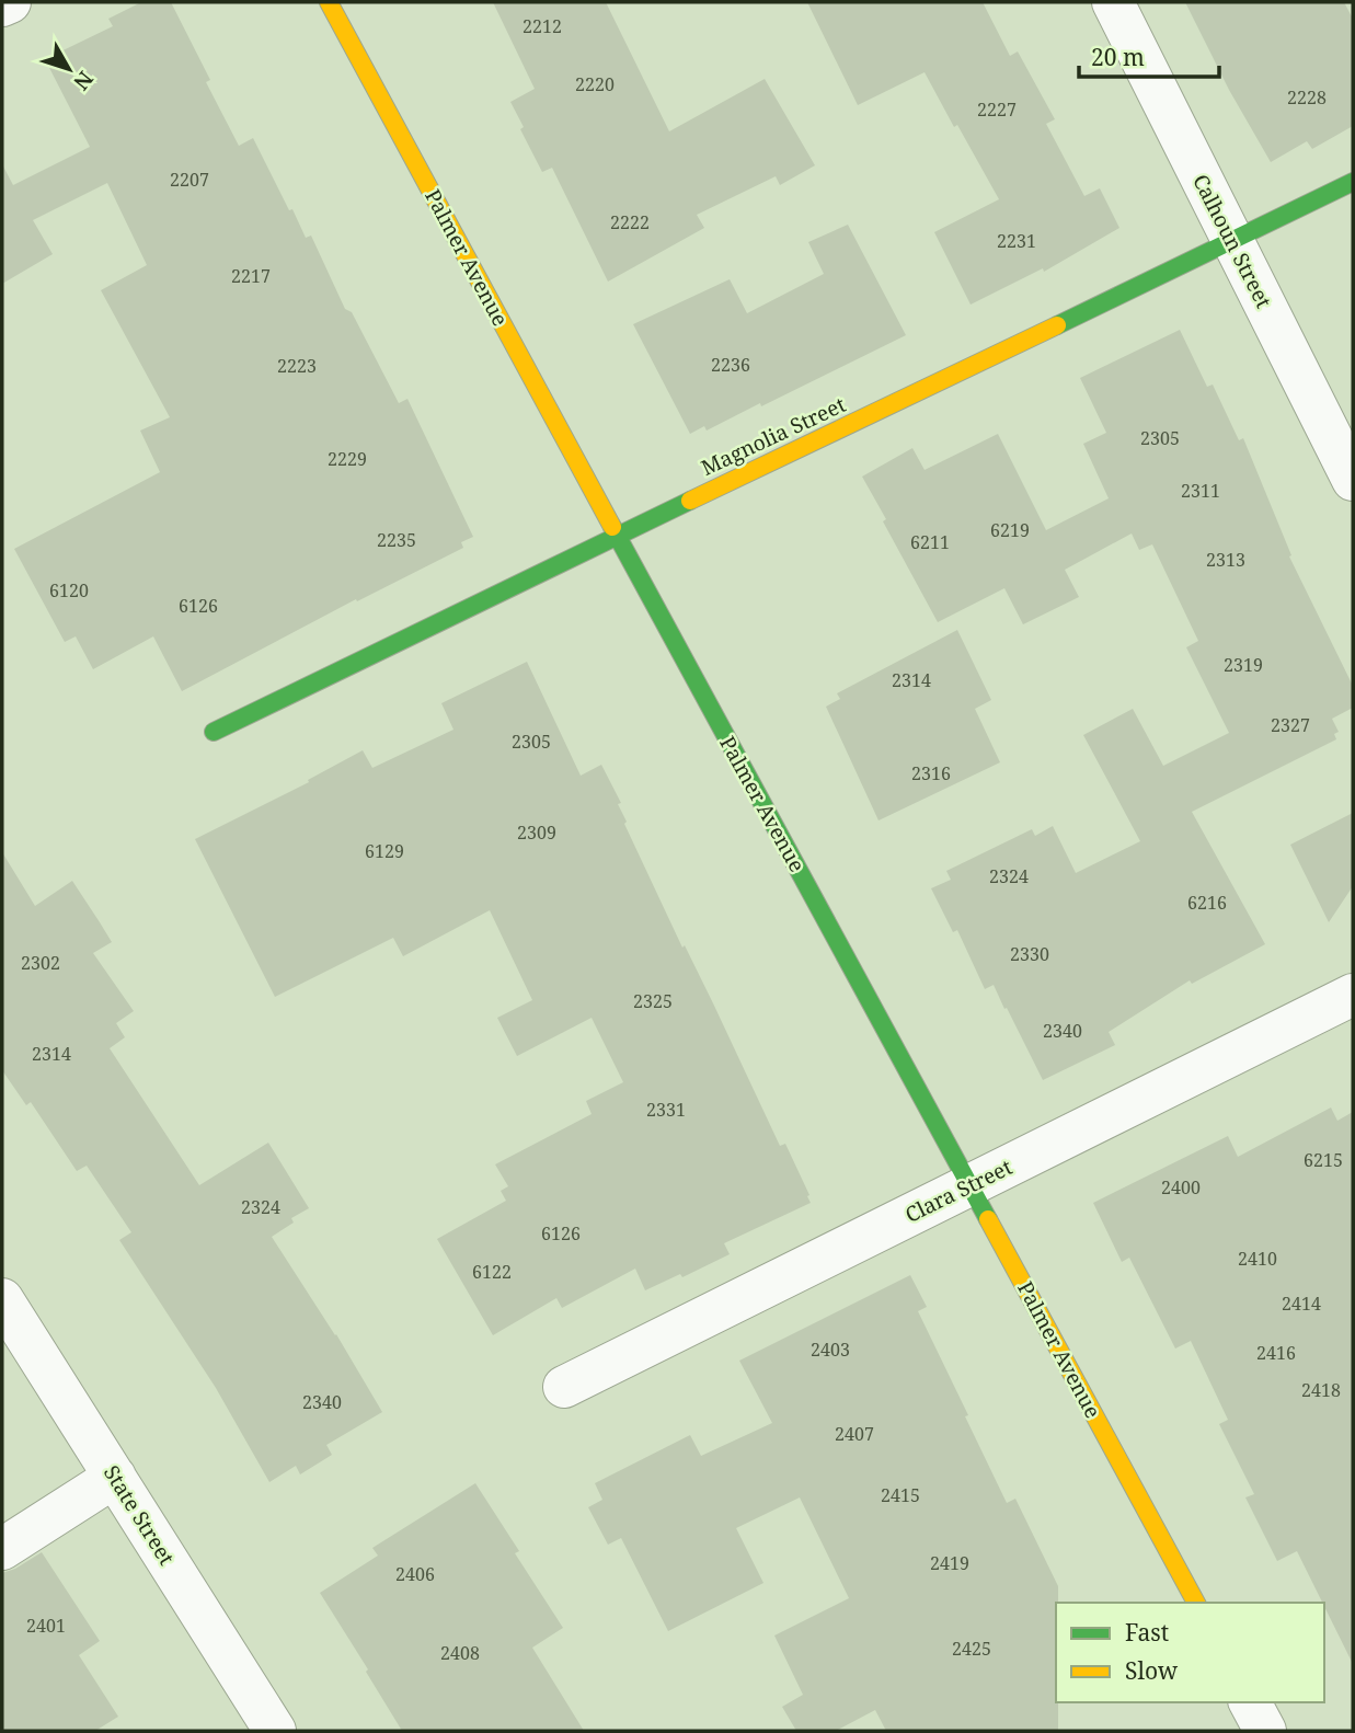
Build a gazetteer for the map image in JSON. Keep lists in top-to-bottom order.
{
  "streets": {
    "street": [
      "Calhoun Street",
      "Palmer Avenue",
      "Magnolia Street",
      "Clara Street",
      "State Street"
    ]
  },
  "crossings": [
    ["Calhoun Street", "Magnolia Street"],
    ["Palmer Avenue", "Magnolia Street"],
    ["Palmer Avenue", "Clara Street"]
  ],
  "house_numbers": [
    "2212",
    "2220",
    "2228",
    "2227",
    "2207",
    "2222",
    "2231",
    "2217",
    "2236",
    "2223",
    "2305",
    "2229",
    "2311",
    "6219",
    "2235",
    "6211",
    "2313",
    "6120",
    "6126",
    "2319",
    "2314",
    "2327",
    "2305",
    "2316",
    "2309",
    "6129",
    "2324",
    "6216",
    "2330",
    "2302",
    "2325",
    "2340",
    "2314",
    "2331",
    "6215",
    "2400",
    "2324",
    "6126",
    "2410",
    "6122",
    "2414",
    "2403",
    "2416",
    "2418",
    "2340",
    "2407",
    "2415",
    "2419",
    "2406",
    "2401",
    "2425",
    "2408"
  ],
  "legend": ["Fast", "Slow"],
  "scale_bar": "20 m",
  "north": "bottom right"
}
